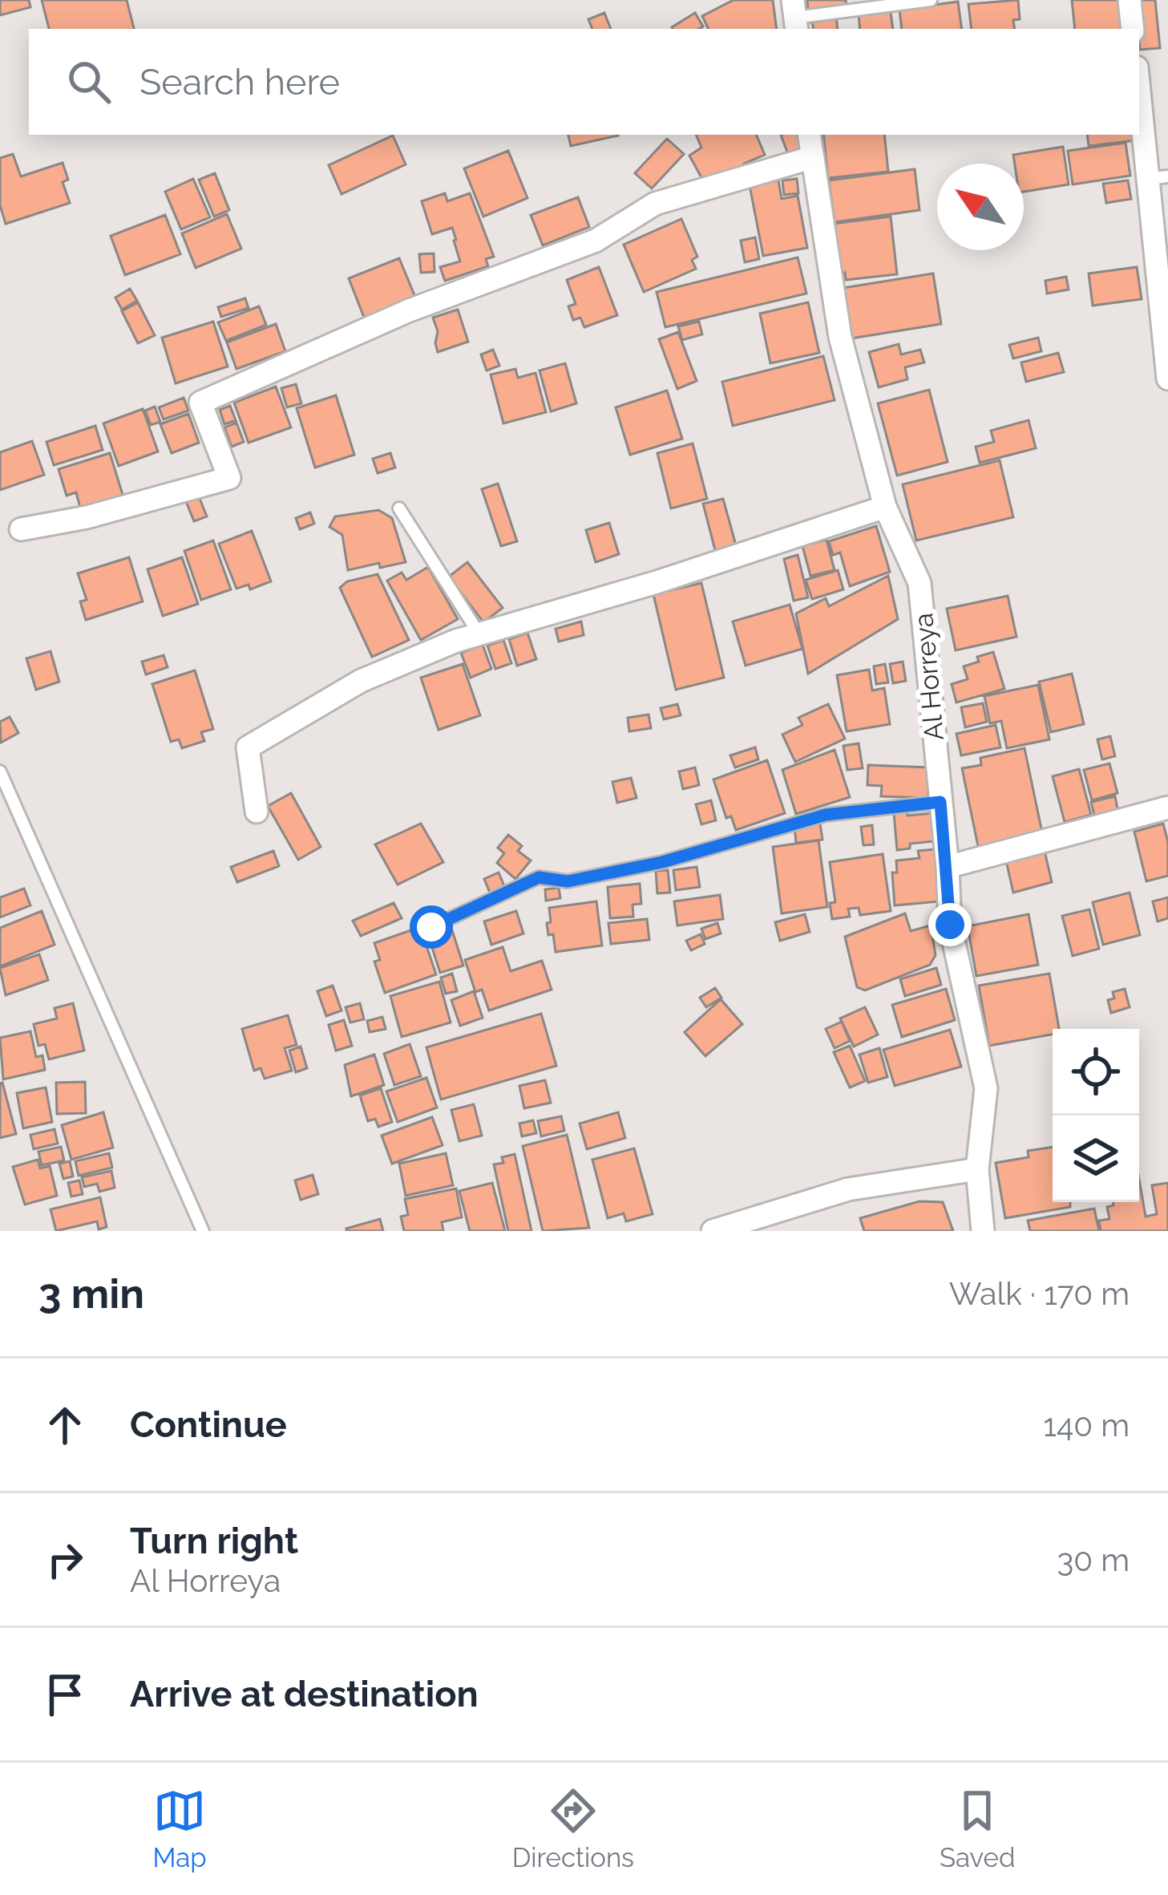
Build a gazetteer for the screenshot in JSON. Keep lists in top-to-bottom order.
{
  "streets": {
    "street": ["Al Horreya"]
  },
  "north": "top left",
  "page": {
    "search": "Search here",
    "heading": ["3 min", "Walk · 170 m"],
    "list": [
      ["Continue", "140 m"],
      ["Turn right", "Al Horreya", "30 m"],
      "Arrive at destination"
    ],
    "nav": ["Map", "Directions", "Saved"]
  }
}
